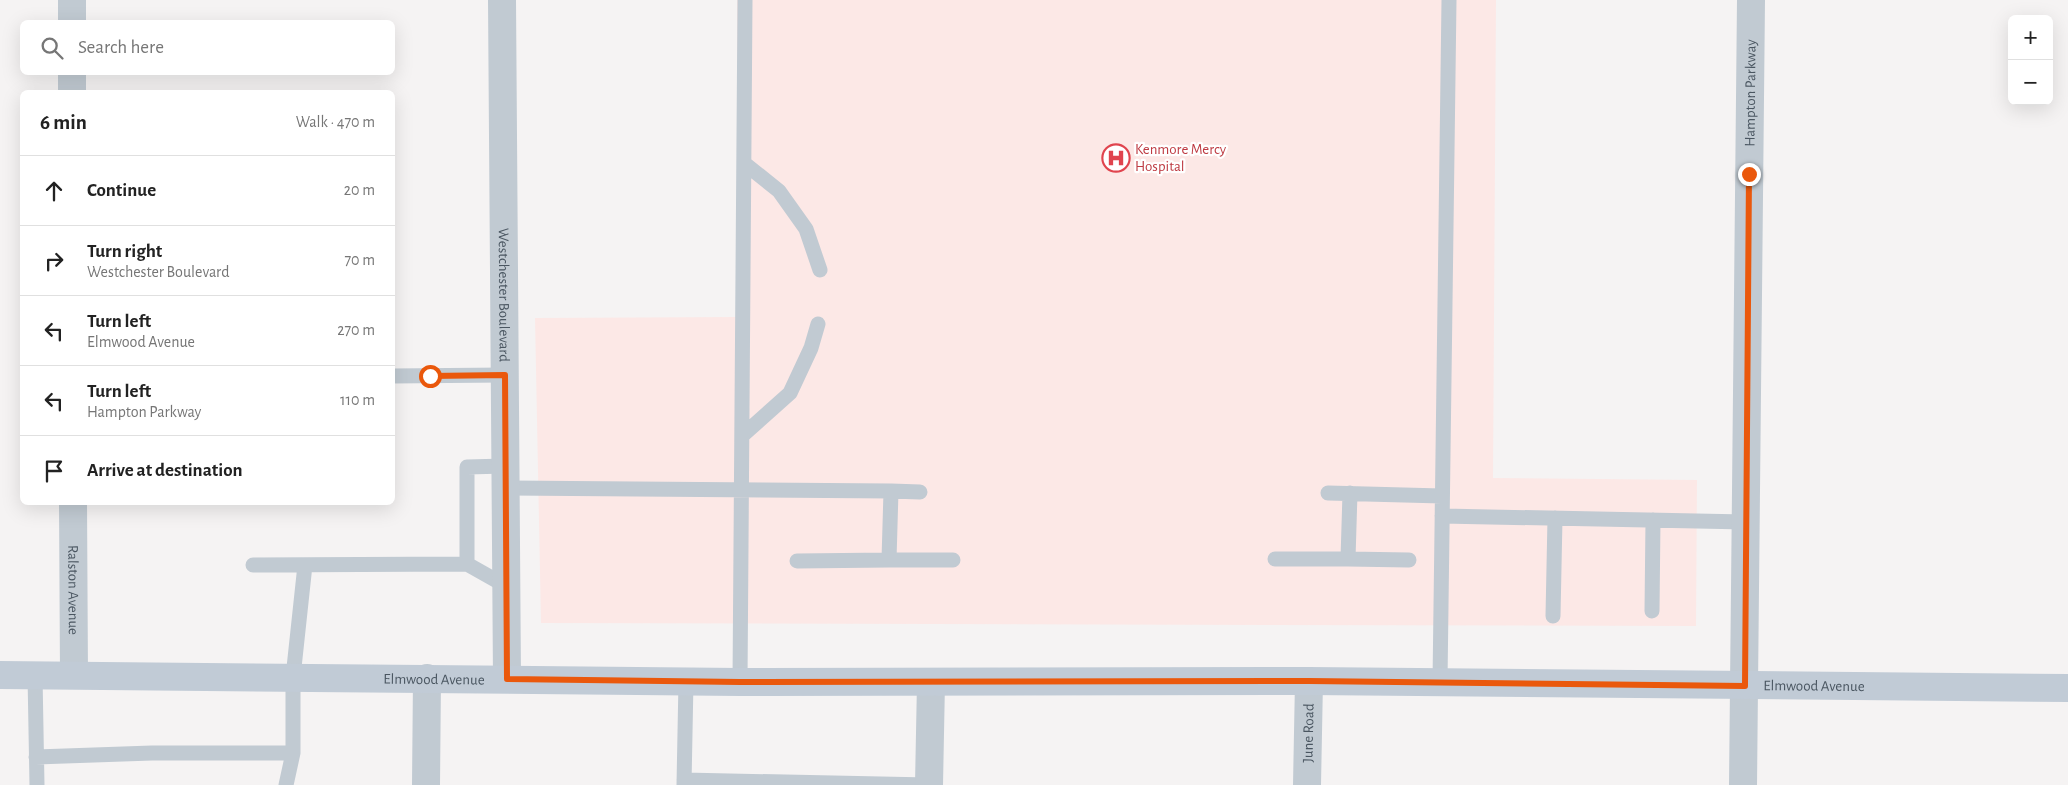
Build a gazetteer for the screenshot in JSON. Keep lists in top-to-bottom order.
{
  "streets": {
    "street": [
      "Hampton Parkway",
      "Westchester Boulevard",
      "Ralston Avenue",
      "Elmwood Avenue",
      "June Road"
    ]
  },
  "crossings": [
    ["Hampton Parkway", "Elmwood Avenue"],
    ["Westchester Boulevard", "Elmwood Avenue"],
    ["Ralston Avenue", "Elmwood Avenue"],
    ["Elmwood Avenue", "June Road"]
  ],
  "places": {
    "hospital": ["Kenmore Mercy Hospital"]
  },
  "page": {
    "map_buttons": ["+", "−"],
    "search": "Search here",
    "heading": ["6 min", "Walk · 470 m"],
    "list": [
      ["Continue", "20 m"],
      ["Turn right", "Westchester Boulevard", "70 m"],
      ["Turn left", "Elmwood Avenue", "270 m"],
      ["Turn left", "Hampton Parkway", "110 m"],
      "Arrive at destination"
    ]
  }
}
